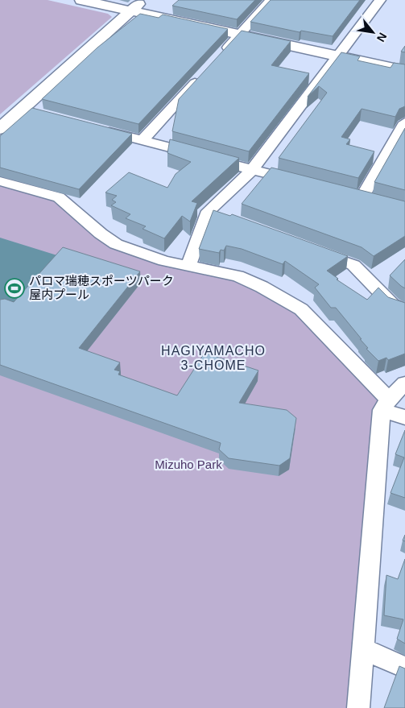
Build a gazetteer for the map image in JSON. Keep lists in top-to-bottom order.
{
  "districts": ["HAGIYAMACHO 3-CHOME"],
  "parks": ["Mizuho Park"],
  "places": {
    "sports": ["パロマ瑞穂スポーツパーク 屋内プール"]
  },
  "north": "bottom right"
}
